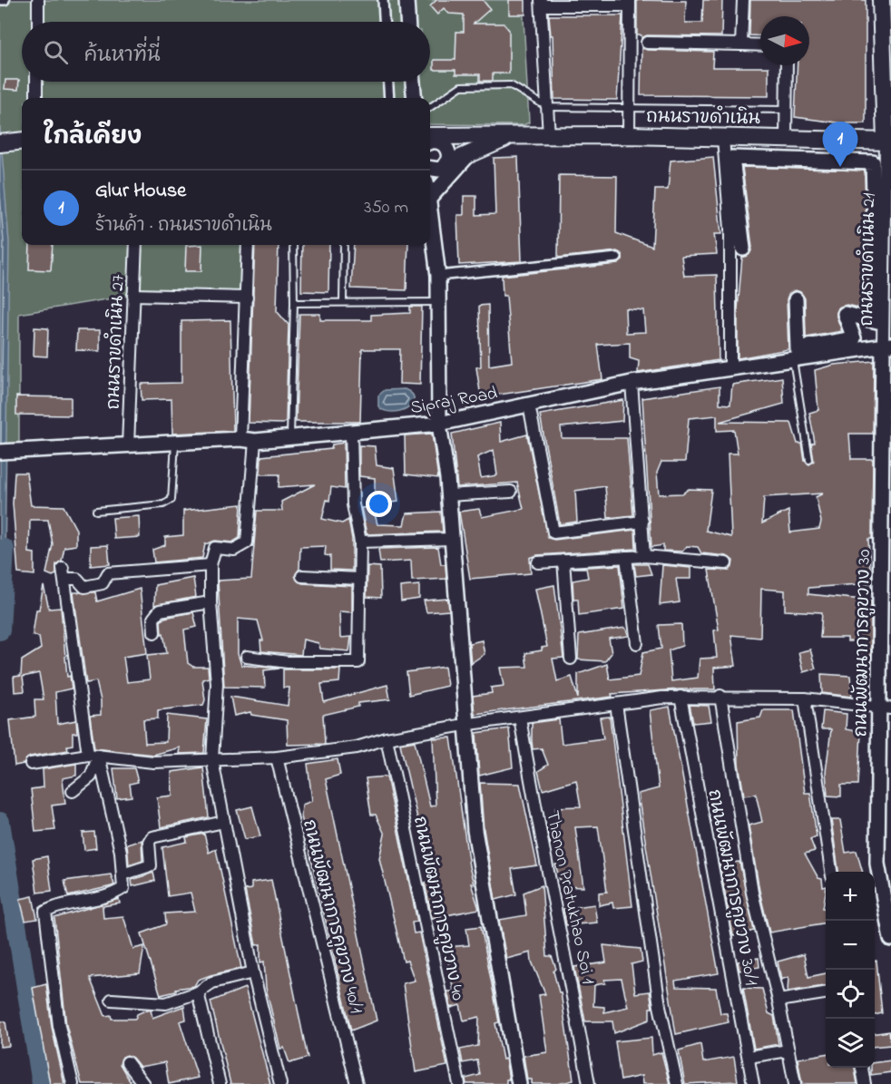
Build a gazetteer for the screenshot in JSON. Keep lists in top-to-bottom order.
{
  "streets": {
    "main road": ["ถนนราขดำเนิน"],
    "street": [
      "ถนนราขดำเนิน 21",
      "ถนนราขดำเนิน 27",
      "Sipraj Road",
      "ถนนพัฒนาการคูขวาง 30",
      "ถนนพัฒนาการคูขวาง 30/1",
      "Thanon Pratukhao Soi 1",
      "ถนนพัฒนาการคูขวาง 40",
      "ถนนพัฒนาการคูขวาง 40/1"
    ]
  },
  "crossings": [
    ["ถนนราขดำเนิน", "ถนนราขดำเนิน 21"],
    ["ถนนราขดำเนิน 21", "Sipraj Road"],
    ["ถนนราขดำเนิน 21", "ถนนพัฒนาการคูขวาง 30"],
    ["ถนนราขดำเนิน 27", "Sipraj Road"],
    ["Sipraj Road", "ถนนพัฒนาการคูขวาง 30"]
  ],
  "north": "right",
  "page": {
    "search": "ค้นหาที่นี่",
    "heading": "ใกล้เคียง",
    "pins": "1",
    "list": [
      {
        "mark": "1",
        "name": "Glur House",
        "note": "ร้านค้า · ถนนราขดำเนิน",
        "value": "350 m"
      }
    ],
    "map_buttons": ["+", "−"]
  }
}
